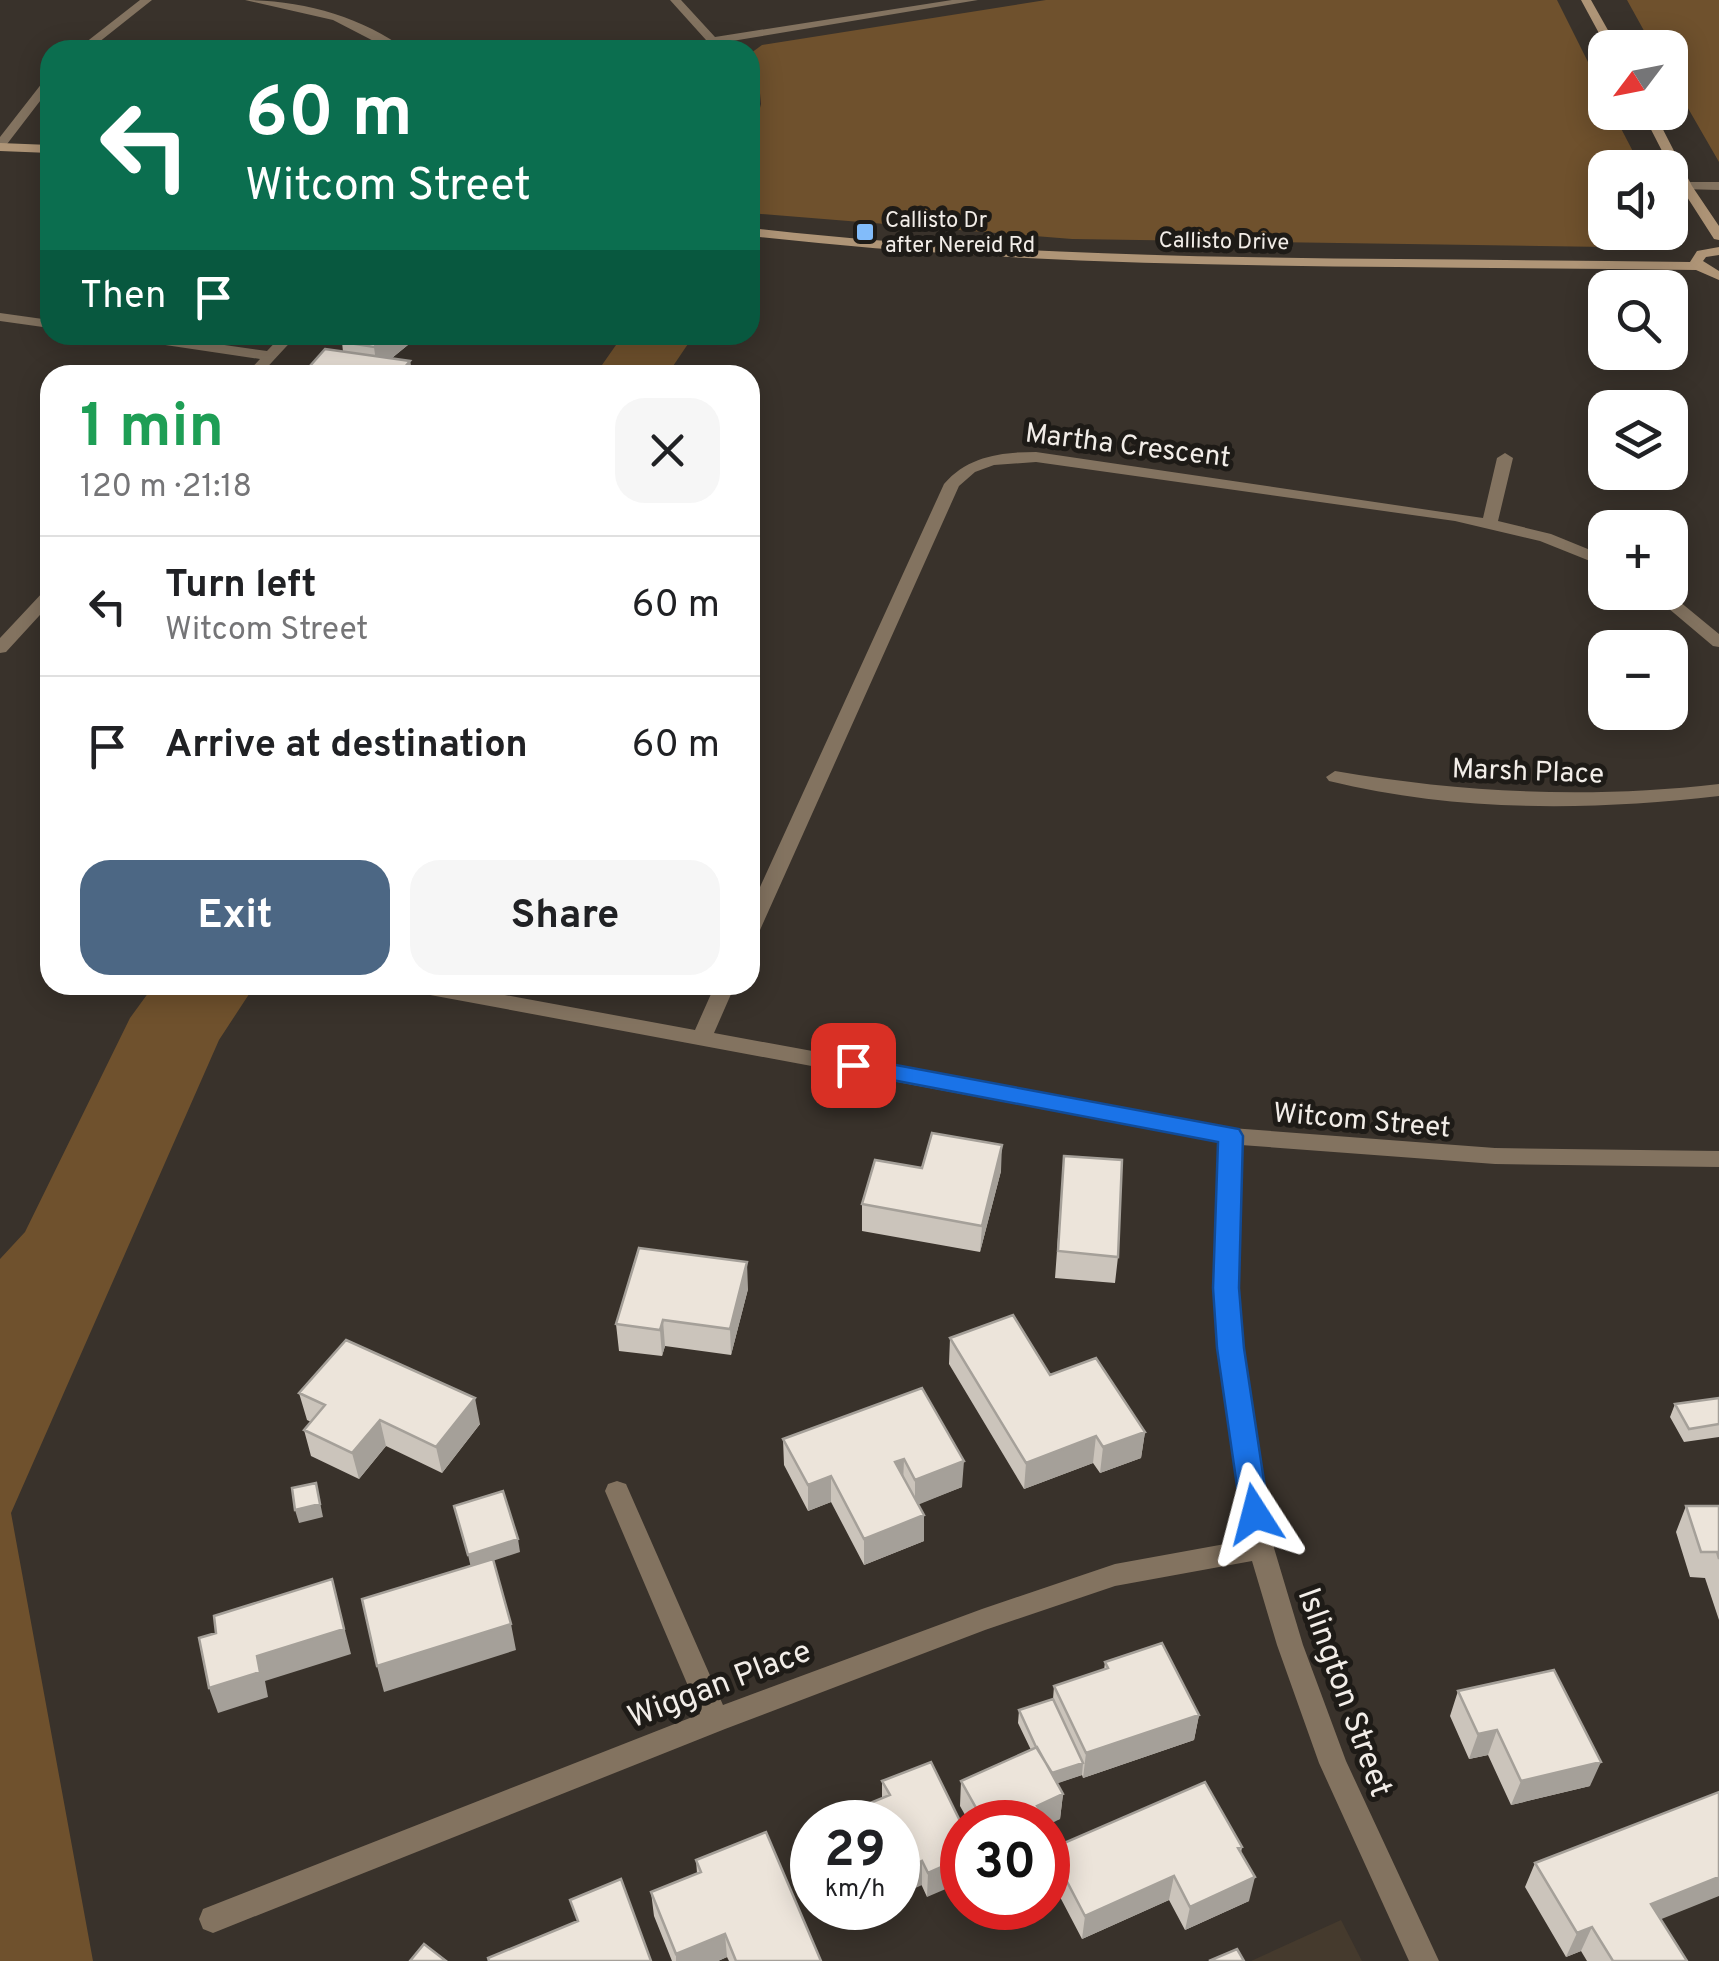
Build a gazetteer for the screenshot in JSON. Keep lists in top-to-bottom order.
{
  "streets": {
    "street": [
      "Callisto Drive",
      "Martha Crescent",
      "Marsh Place",
      "Witcom Street",
      "Wiggan Place",
      "Islington Street"
    ]
  },
  "crossings": [
    ["Witcom Street", "Islington Street"],
    ["Wiggan Place", "Islington Street"]
  ],
  "places": {
    "transit": ["Callisto Dr after Nereid Rd"]
  },
  "north": "bottom left",
  "page": {
    "map_buttons": ["+", "−"],
    "turn": ["60 m", "Witcom Street"],
    "then": "Then",
    "heading": ["1 min", "120 m · 21:18"],
    "list": [
      {
        "name": "Turn left",
        "note": "Witcom Street",
        "value": "60 m"
      },
      {
        "name": "Arrive at destination",
        "value": "60 m"
      }
    ],
    "buttons": ["Exit", "Share"],
    "speed": "29 km/h",
    "limit": "30"
  }
}
